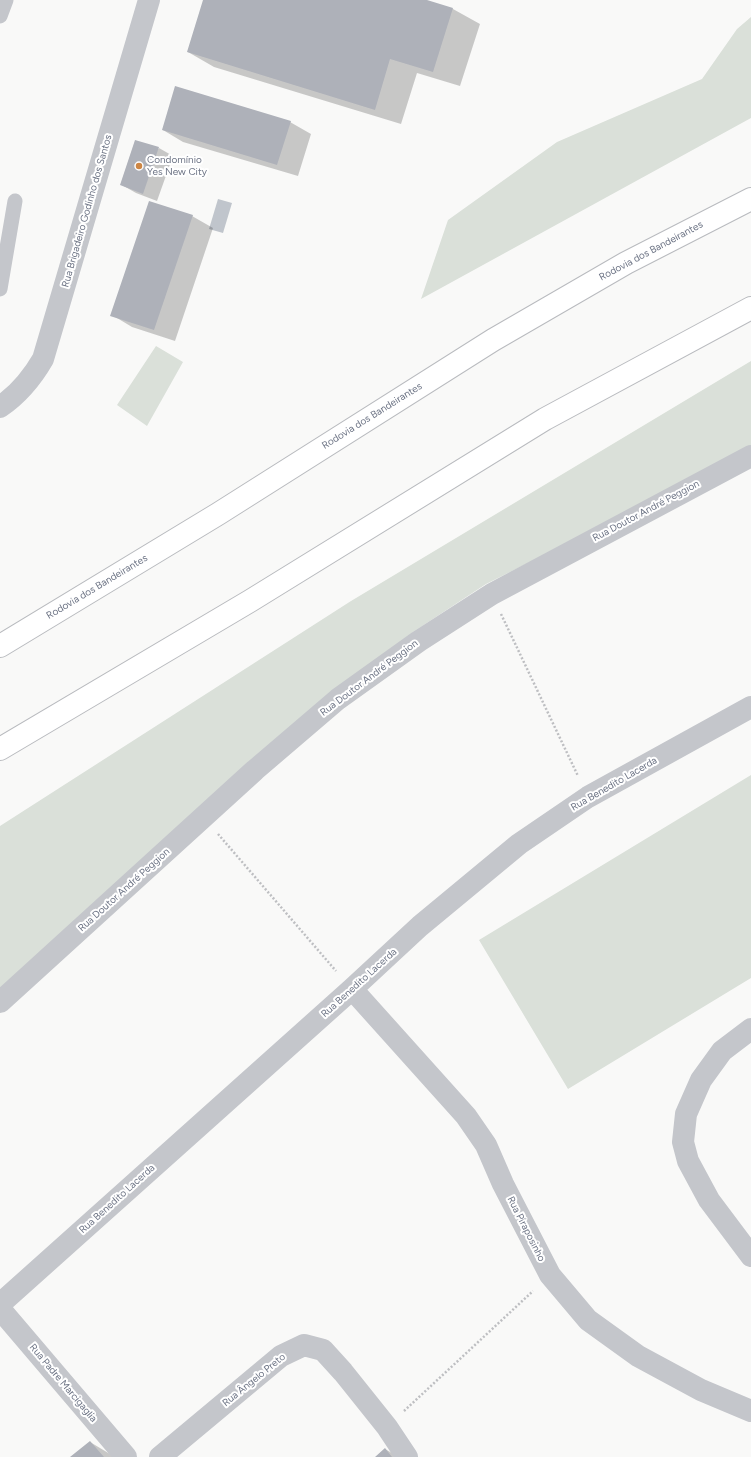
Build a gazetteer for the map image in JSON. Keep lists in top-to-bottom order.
{
  "streets": {
    "highway": ["Rodovia dos Bandeirantes"],
    "street": [
      "Rua Brigadeiro Godinho dos Santos",
      "Rua Doutor André Peggion",
      "Rua Benedito Lacerda",
      "Rua Piraposinho",
      "Rua Ângelo Preto",
      "Rua Padre Marcigaglia"
    ]
  },
  "crossings": [
    ["Rua Benedito Lacerda", "Rua Piraposinho"]
  ],
  "places": ["Condomínio Yes New City"]
}
